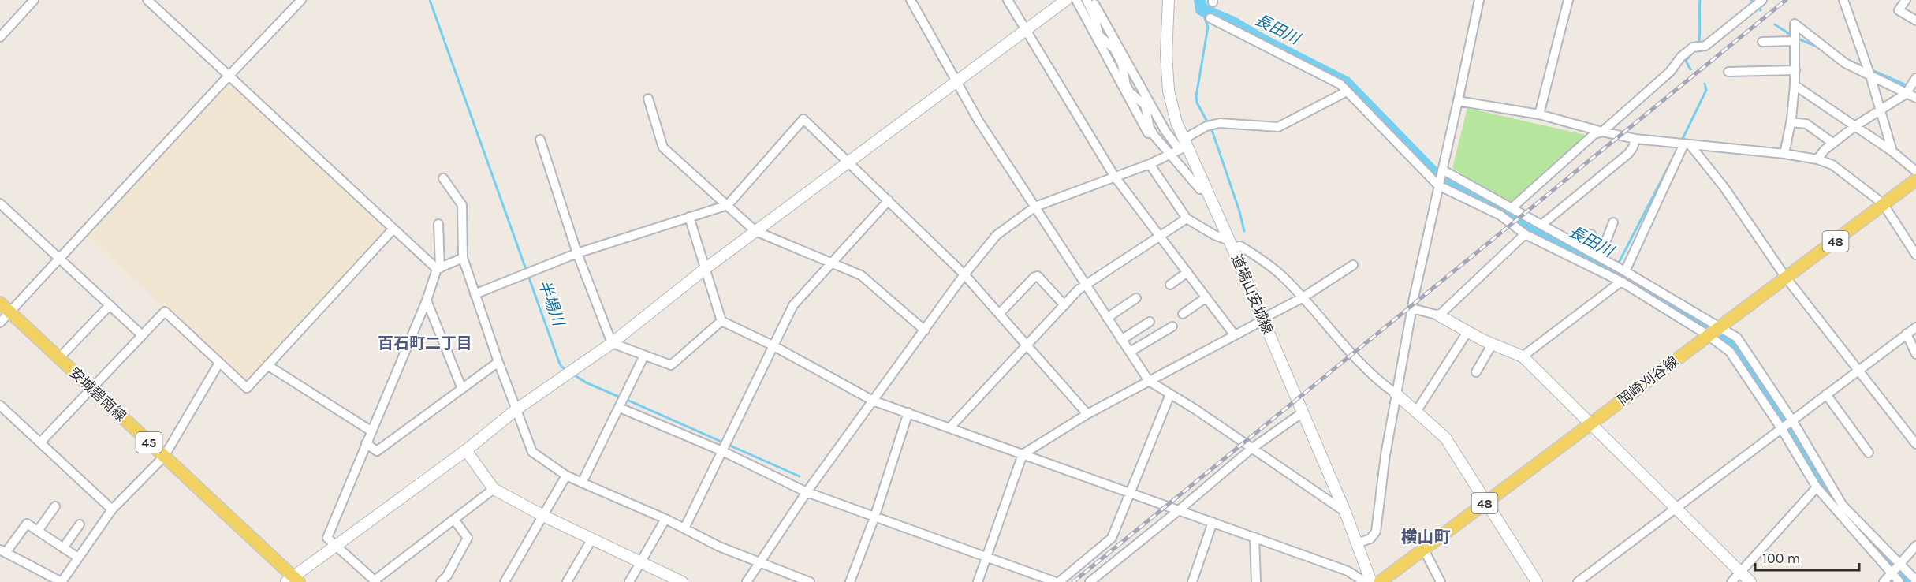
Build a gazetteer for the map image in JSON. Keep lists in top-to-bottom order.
{
  "streets": {
    "main road": [
      "48",
      "岡崎刈谷線",
      "安城碧南線",
      "45"
    ],
    "street": ["道場山安城線"]
  },
  "districts": ["百石町二丁目", "横山町"],
  "water": ["長田川", "半場川"],
  "scale_bar": "100 m"
}
